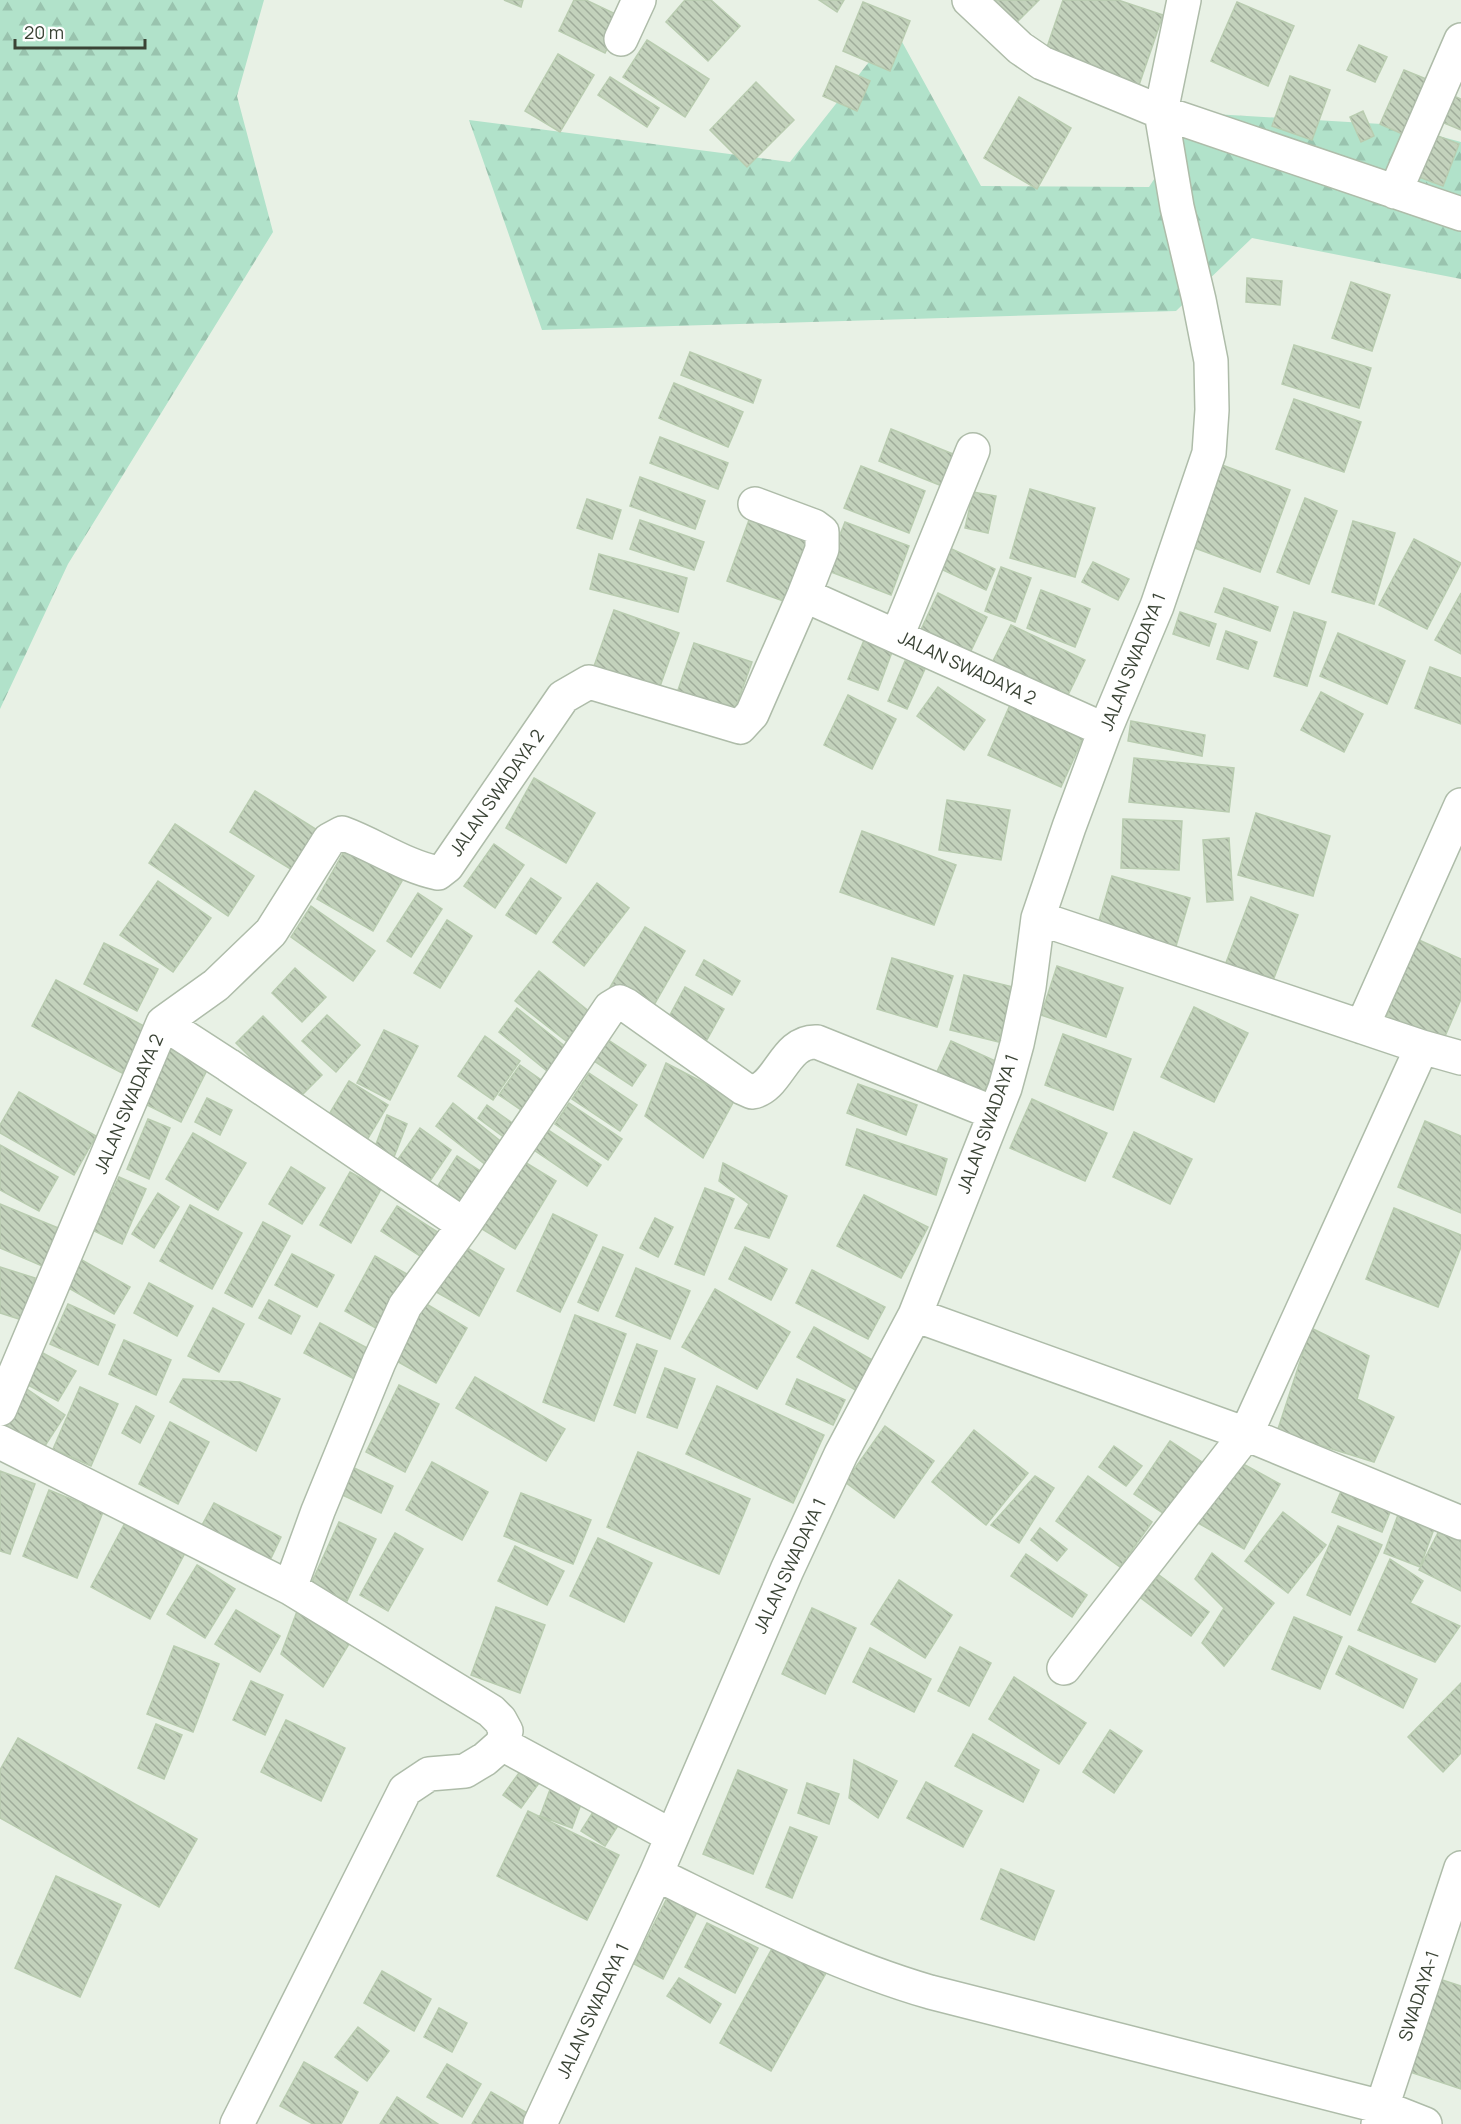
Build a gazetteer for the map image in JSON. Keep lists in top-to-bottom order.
{
  "streets": {
    "street": ["JALAN SWADAYA 1", "JALAN SWADAYA 2", "SWADAYA-1"]
  },
  "crossings": [
    ["JALAN SWADAYA 1", "JALAN SWADAYA 2"]
  ],
  "scale_bar": "20 m"
}
